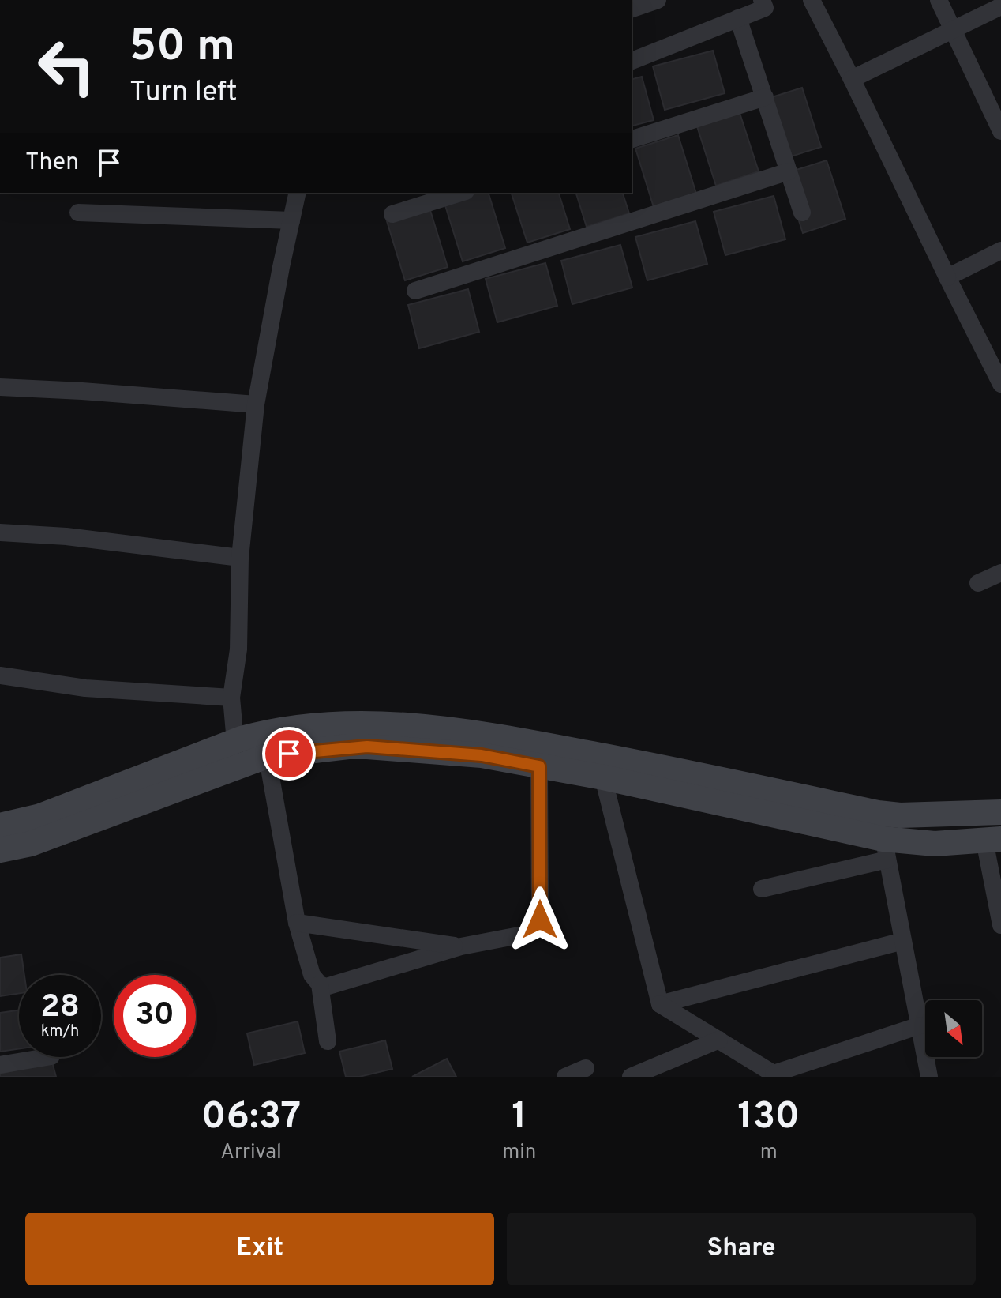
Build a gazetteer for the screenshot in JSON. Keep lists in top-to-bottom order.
{
  "north": "bottom right",
  "page": {
    "turn": ["50 m", "Turn left"],
    "then": "Then",
    "speed": "28 km/h",
    "limit": "30",
    "eta": [
      "06:37",
      "Arrival",
      "1",
      "min",
      "130",
      "m"
    ],
    "buttons": ["Exit", "Share"]
  }
}
